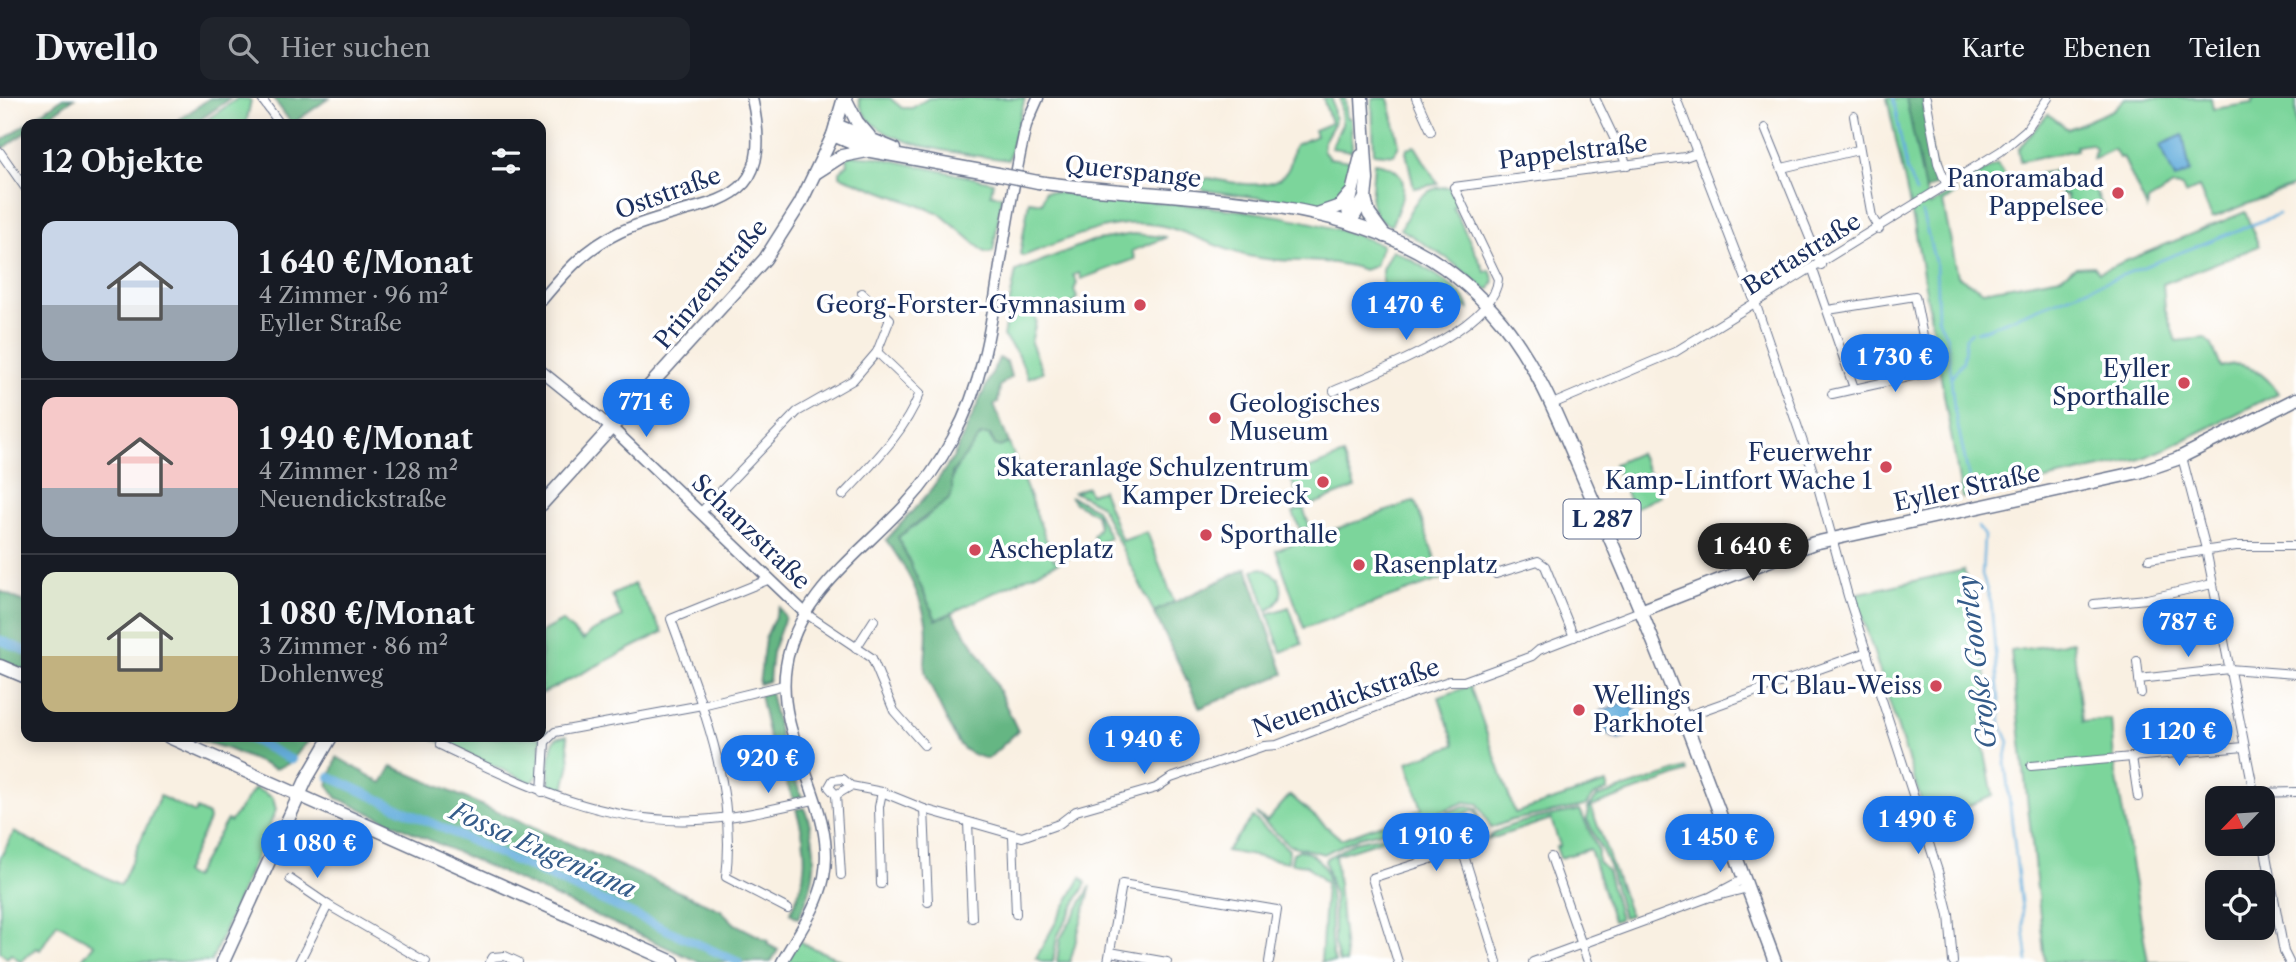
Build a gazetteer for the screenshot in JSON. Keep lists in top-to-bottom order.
{
  "streets": {
    "main road": [
      "Querspange",
      "Prinzenstraße",
      "Eyller Straße",
      "L 287"
    ],
    "street": [
      "Pappelstraße",
      "Oststraße",
      "Bertastraße",
      "Schanzstraße",
      "Neuendickstraße"
    ]
  },
  "crossings": [
    ["Pappelstraße", "L 287"],
    ["Querspange", "Prinzenstraße"],
    ["Querspange", "L 287"],
    ["Bertastraße", "L 287"],
    ["Prinzenstraße", "L 287"],
    ["Prinzenstraße", "Schanzstraße"],
    ["Eyller Straße", "L 287"],
    ["Eyller Straße", "Neuendickstraße"],
    ["L 287", "Neuendickstraße"]
  ],
  "water": ["Große Goorley", "Fossa Eugeniana"],
  "places": [
    "Panoramabad Pappelsee",
    "Georg-Forster-Gymnasium",
    "Eyller Sporthalle",
    "Geologisches Museum",
    "Feuerwehr Kamp-Lintfort Wache 1",
    "Skateranlage Schulzentrum Kamper Dreieck",
    "Sporthalle",
    "Ascheplatz",
    "Rasenplatz",
    "TC Blau-Weiss",
    "Wellings Parkhotel"
  ],
  "north": "bottom left",
  "page": {
    "header": "Dwello",
    "search": "Hier suchen",
    "nav": ["Karte", "Ebenen", "Teilen"],
    "heading": "12 Objekte",
    "list": [
      {
        "name": "1 640 €/Monat",
        "note": "4 Zimmer · 96 m² · Eyller Straße"
      },
      {
        "name": "1 940 €/Monat",
        "note": "4 Zimmer · 128 m² · Neuendickstraße"
      },
      {
        "name": "1 080 €/Monat",
        "note": "3 Zimmer · 86 m² · Dohlenweg"
      }
    ],
    "price": [
      "1 470 €",
      "1 730 €",
      "771 €",
      "1 640 €",
      "787 €",
      "1 120 €",
      "1 940 €",
      "920 €",
      "1 490 €",
      "1 910 €",
      "1 450 €",
      "1 080 €"
    ]
  }
}
